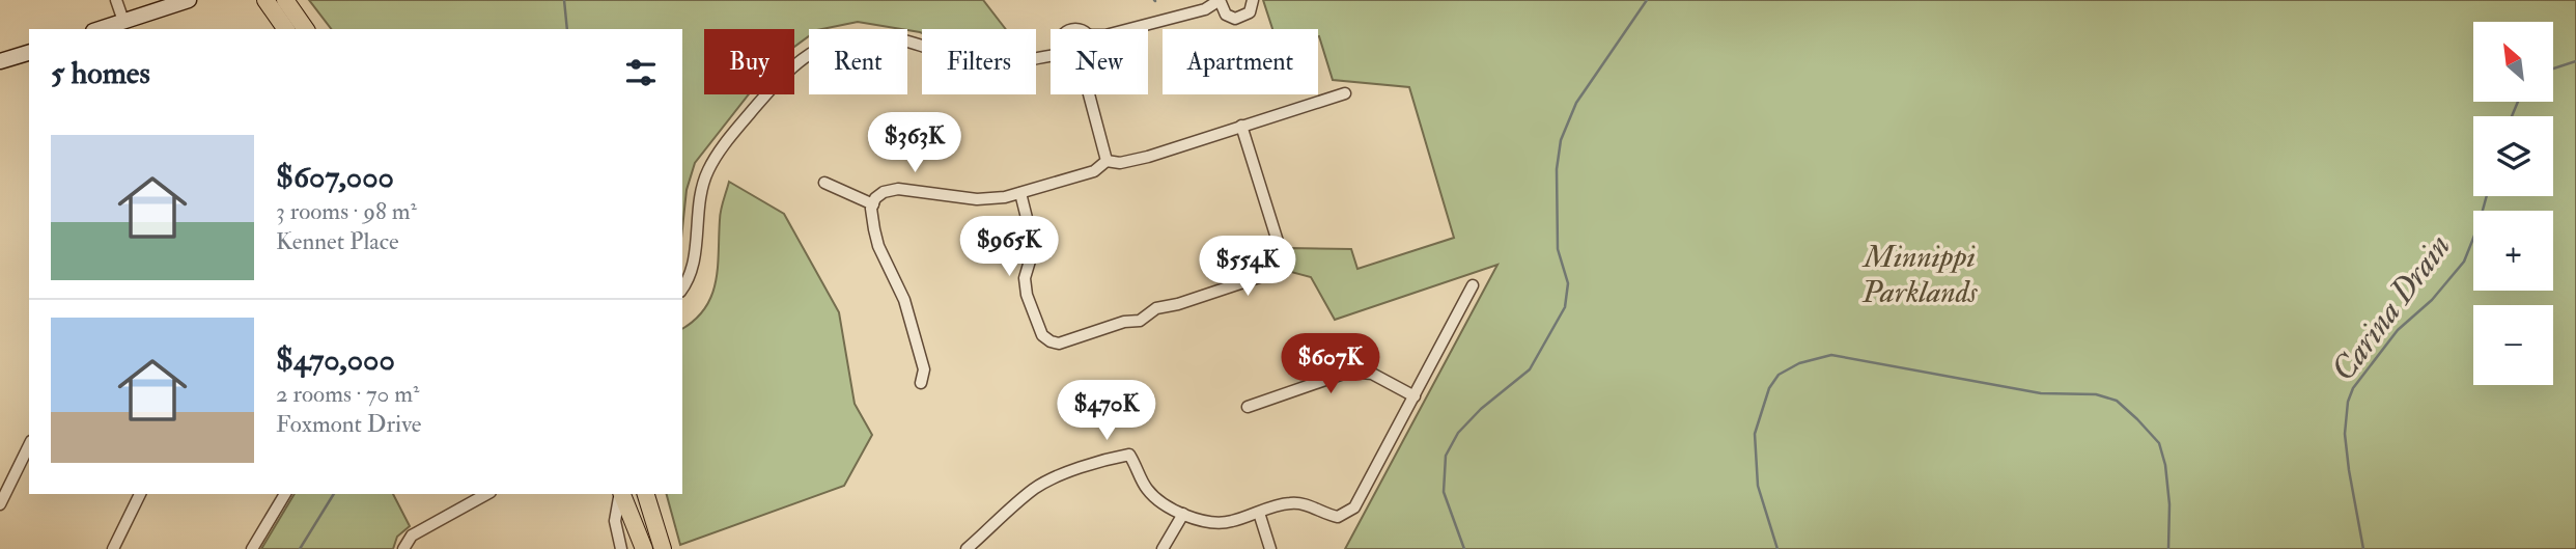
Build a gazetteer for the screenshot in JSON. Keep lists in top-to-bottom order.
{
  "water": ["Carina Drain"],
  "parks": ["Minnippi Parklands"],
  "north": "top left",
  "page": {
    "map_buttons": ["+", "−"],
    "chip": [
      "Buy",
      "Rent",
      "Filters",
      "New",
      "Apartment"
    ],
    "heading": "5 homes",
    "price": [
      "$363K",
      "$965K",
      "$554K",
      "$607K",
      "$470K"
    ],
    "list": [
      {
        "name": "$607,000",
        "note": "3 rooms · 98 m² · Kennet Place"
      },
      {
        "name": "$470,000",
        "note": "2 rooms · 70 m² · Foxmont Drive"
      }
    ]
  }
}
